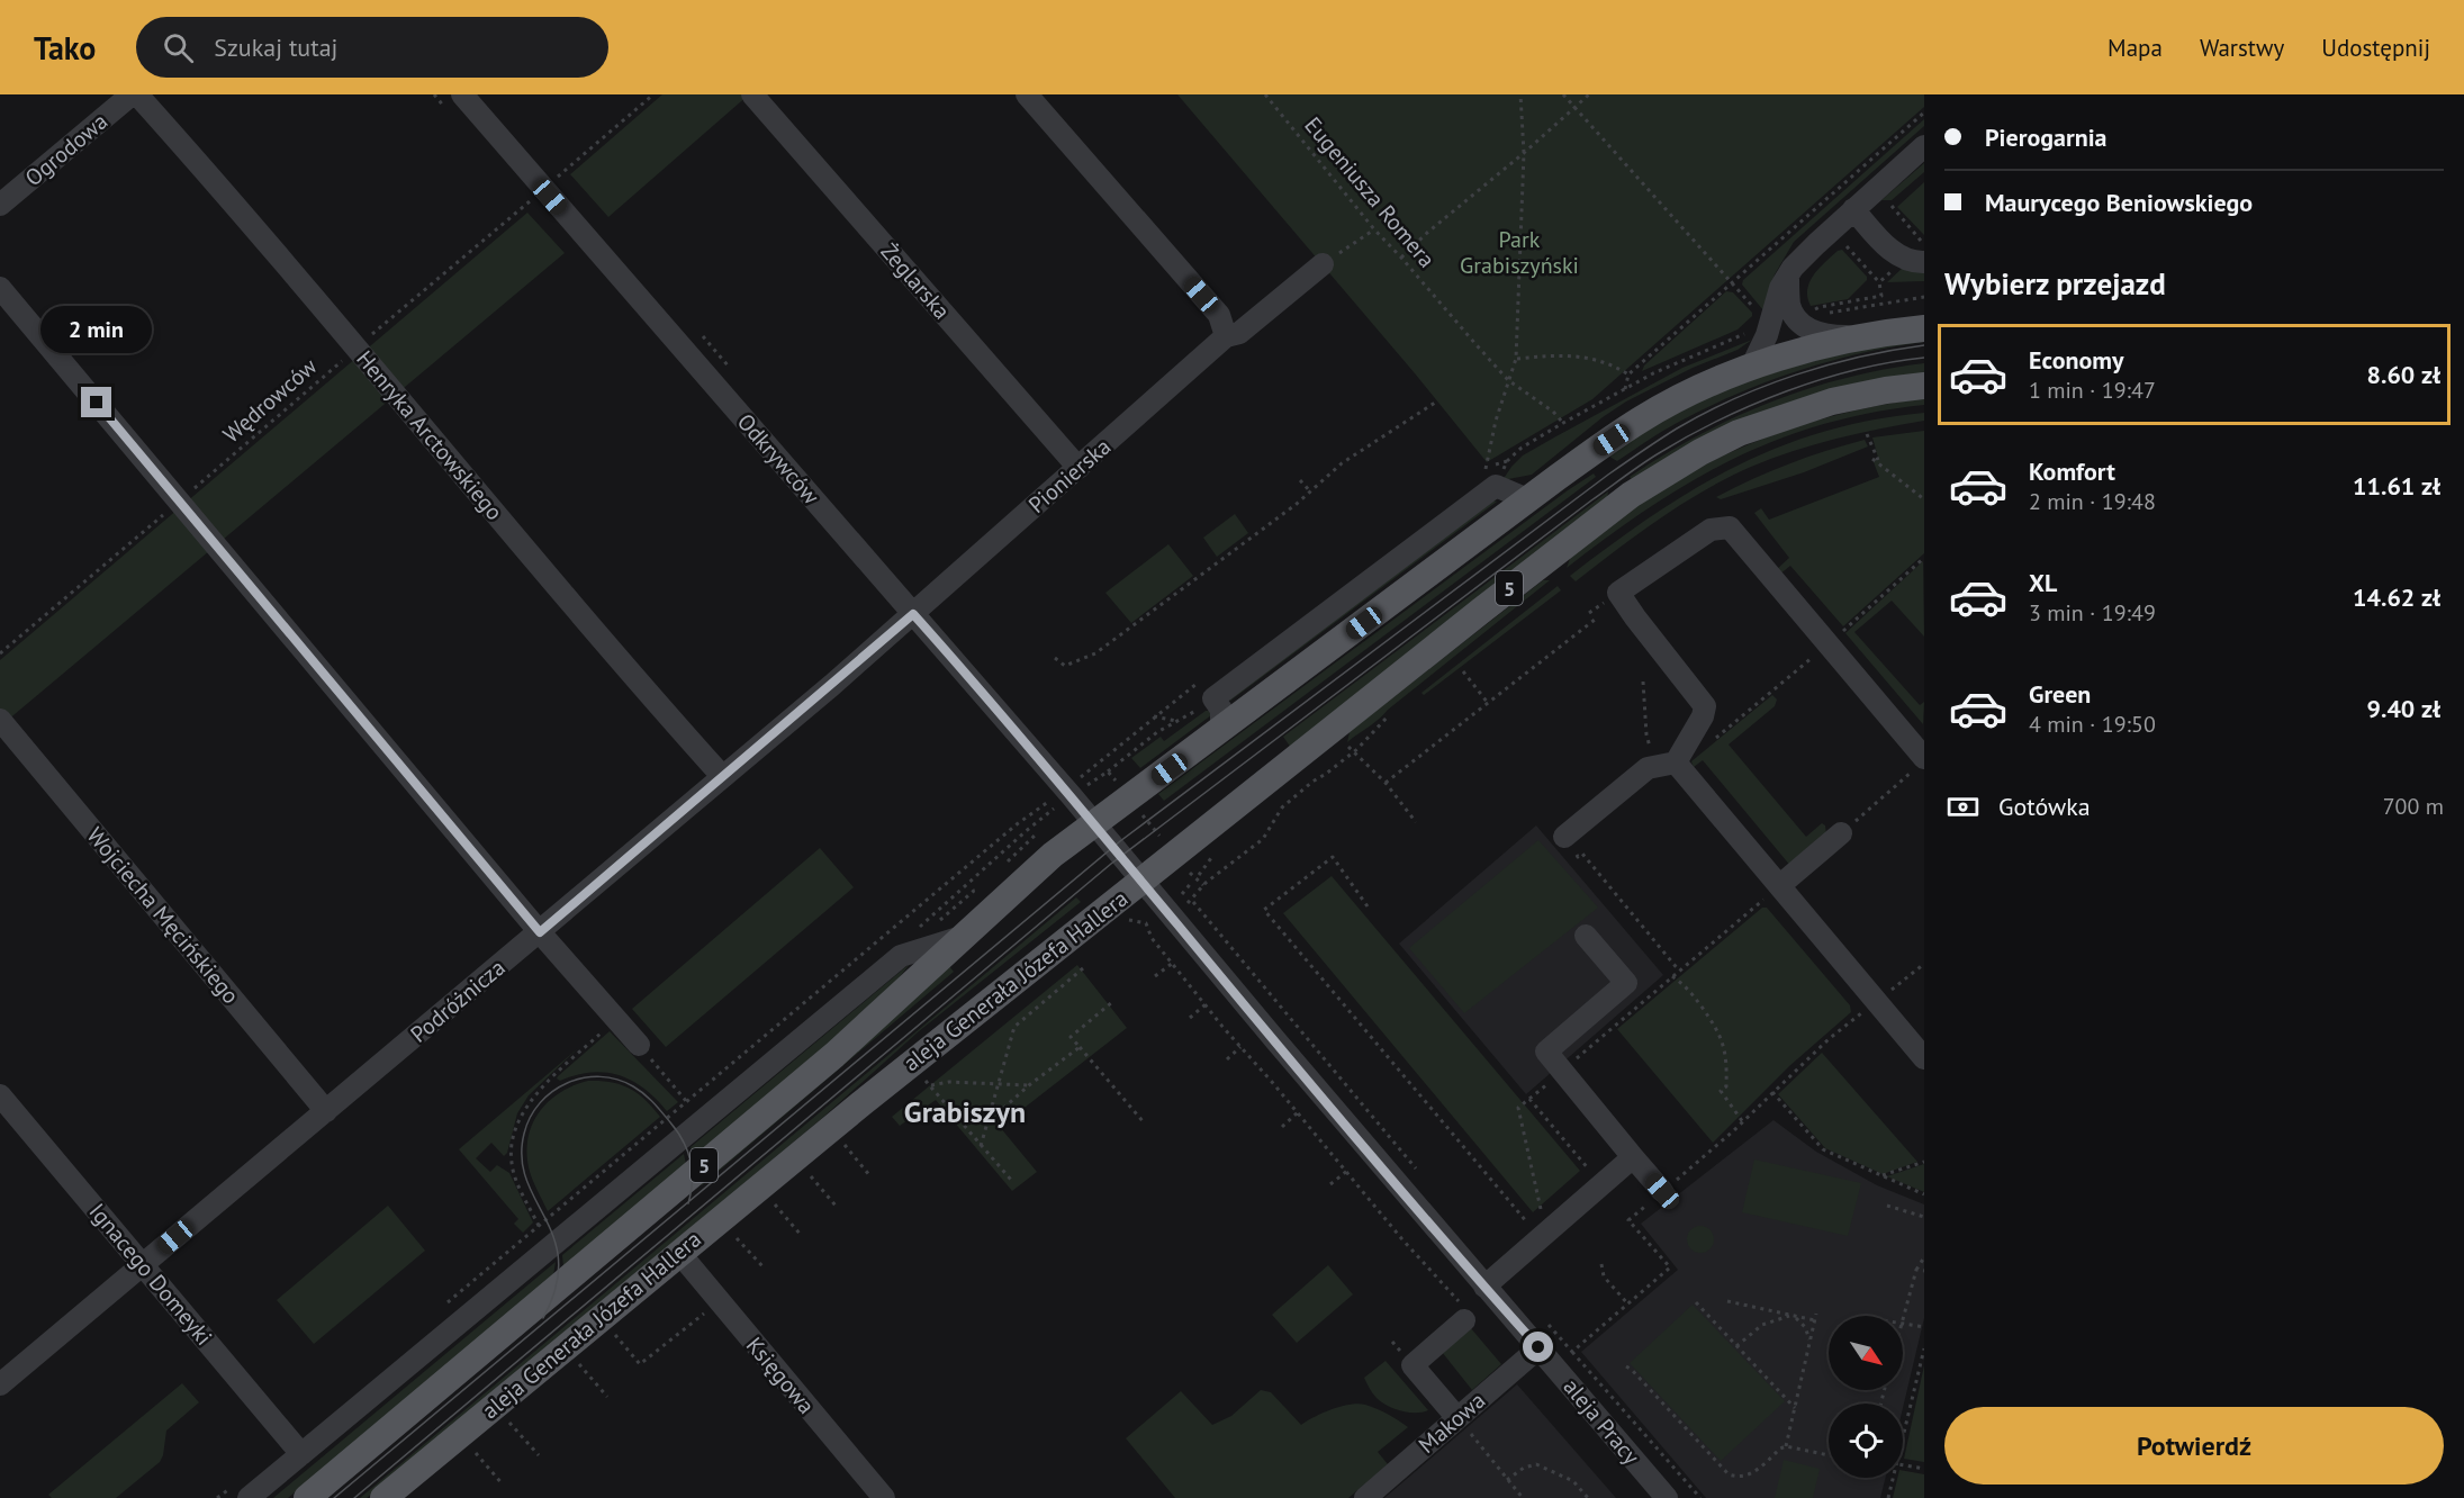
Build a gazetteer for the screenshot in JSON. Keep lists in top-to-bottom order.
{
  "streets": {
    "main road": ["5", "aleja Generała Józefa Hallera"],
    "street": [
      "Ogrodowa",
      "Żeglarska",
      "Henryka Arctowskiego",
      "Odkrywców",
      "Pionierska",
      "Wojciecha Męcińskiego",
      "Podróżnicza",
      "Ignacego Domeyki",
      "Księgowa",
      "aleja Pracy",
      "Makowa"
    ],
    "path": ["Eugeniusza Romera", "Wędrowców"]
  },
  "crossings": [
    ["Żeglarska", "Pionierska"],
    ["Wędrowców", "Henryka Arctowskiego"],
    ["Wędrowców", "Odkrywców"],
    ["Henryka Arctowskiego", "Podróżnicza"],
    ["Odkrywców", "Pionierska"],
    ["Odkrywców", "5"],
    ["Odkrywców", "aleja Generała Józefa Hallera"],
    ["Odkrywców", "Podróżnicza"],
    ["Odkrywców", "aleja Pracy"],
    ["Pionierska", "Podróżnicza"],
    ["Wojciecha Męcińskiego", "Podróżnicza"],
    ["aleja Generała Józefa Hallera", "Księgowa"],
    ["aleja Generała Józefa Hallera", "aleja Pracy"],
    ["Podróżnicza", "Ignacego Domeyki"],
    ["aleja Pracy", "Makowa"]
  ],
  "districts": ["Grabiszyn"],
  "parks": ["Park Grabiszyński"],
  "north": "bottom right",
  "page": {
    "header": "Tako",
    "search": "Szukaj tutaj",
    "nav": ["Mapa", "Warstwy", "Udostępnij"],
    "banner": ["Pierogarnia", "Maurycego Beniowskiego"],
    "heading": "Wybierz przejazd",
    "bubble": "2 min",
    "list": [
      {
        "name": "Economy",
        "note": "1 min · 19:47",
        "value": "8.60 zł"
      },
      {
        "name": "Komfort",
        "note": "2 min · 19:48",
        "value": "11.61 zł"
      },
      {
        "name": "XL",
        "note": "3 min · 19:49",
        "value": "14.62 zł"
      },
      {
        "name": "Green",
        "note": "4 min · 19:50",
        "value": "9.40 zł"
      }
    ],
    "pay": ["Gotówka", "700 m"],
    "buttons": "Potwierdź"
  }
}
